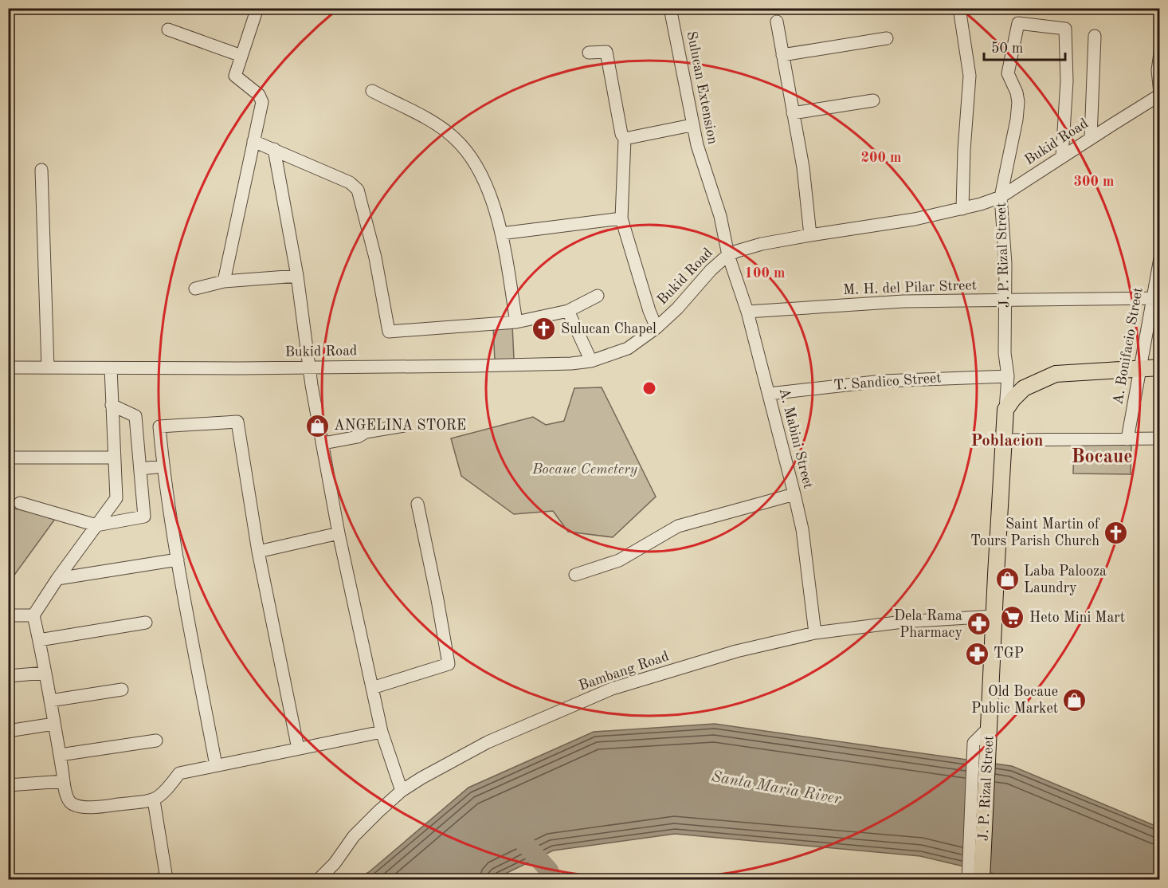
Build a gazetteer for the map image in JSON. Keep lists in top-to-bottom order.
{
  "streets": {
    "main road": ["J. P. Rizal Street"],
    "street": [
      "Sulucan Extension",
      "Bukid Road",
      "M. H. del Pilar Street",
      "A. Bonifacio Street",
      "T. Sandico Street",
      "A. Mabini Street",
      "Bambang Road"
    ]
  },
  "crossings": [
    ["Sulucan Extension", "Bukid Road"],
    ["Sulucan Extension", "A. Mabini Street"],
    ["Bukid Road", "J. P. Rizal Street"],
    ["Bukid Road", "A. Mabini Street"],
    ["J. P. Rizal Street", "M. H. del Pilar Street"],
    ["J. P. Rizal Street", "T. Sandico Street"],
    ["J. P. Rizal Street", "Bambang Road"],
    ["M. H. del Pilar Street", "A. Bonifacio Street"],
    ["M. H. del Pilar Street", "A. Mabini Street"],
    ["T. Sandico Street", "A. Mabini Street"],
    ["A. Mabini Street", "Bambang Road"]
  ],
  "districts": ["Poblacion", "Bocaue"],
  "water": ["Santa Maria River"],
  "parks": ["Bocaue Cemetery"],
  "places": {
    "church": ["Sulucan Chapel", "Saint Martin of Tours Parish Church"],
    "shop": ["ANGELINA STORE", "Laba Palooza Laundry", "Old Bocaue Public Market"],
    "supermarket": ["Heto Mini Mart"],
    "pharmacy": ["Dela Rama Pharmacy", "TGP"]
  },
  "scale_bar": "50 m",
  "rings": ["200 m", "300 m", "100 m"]
}
